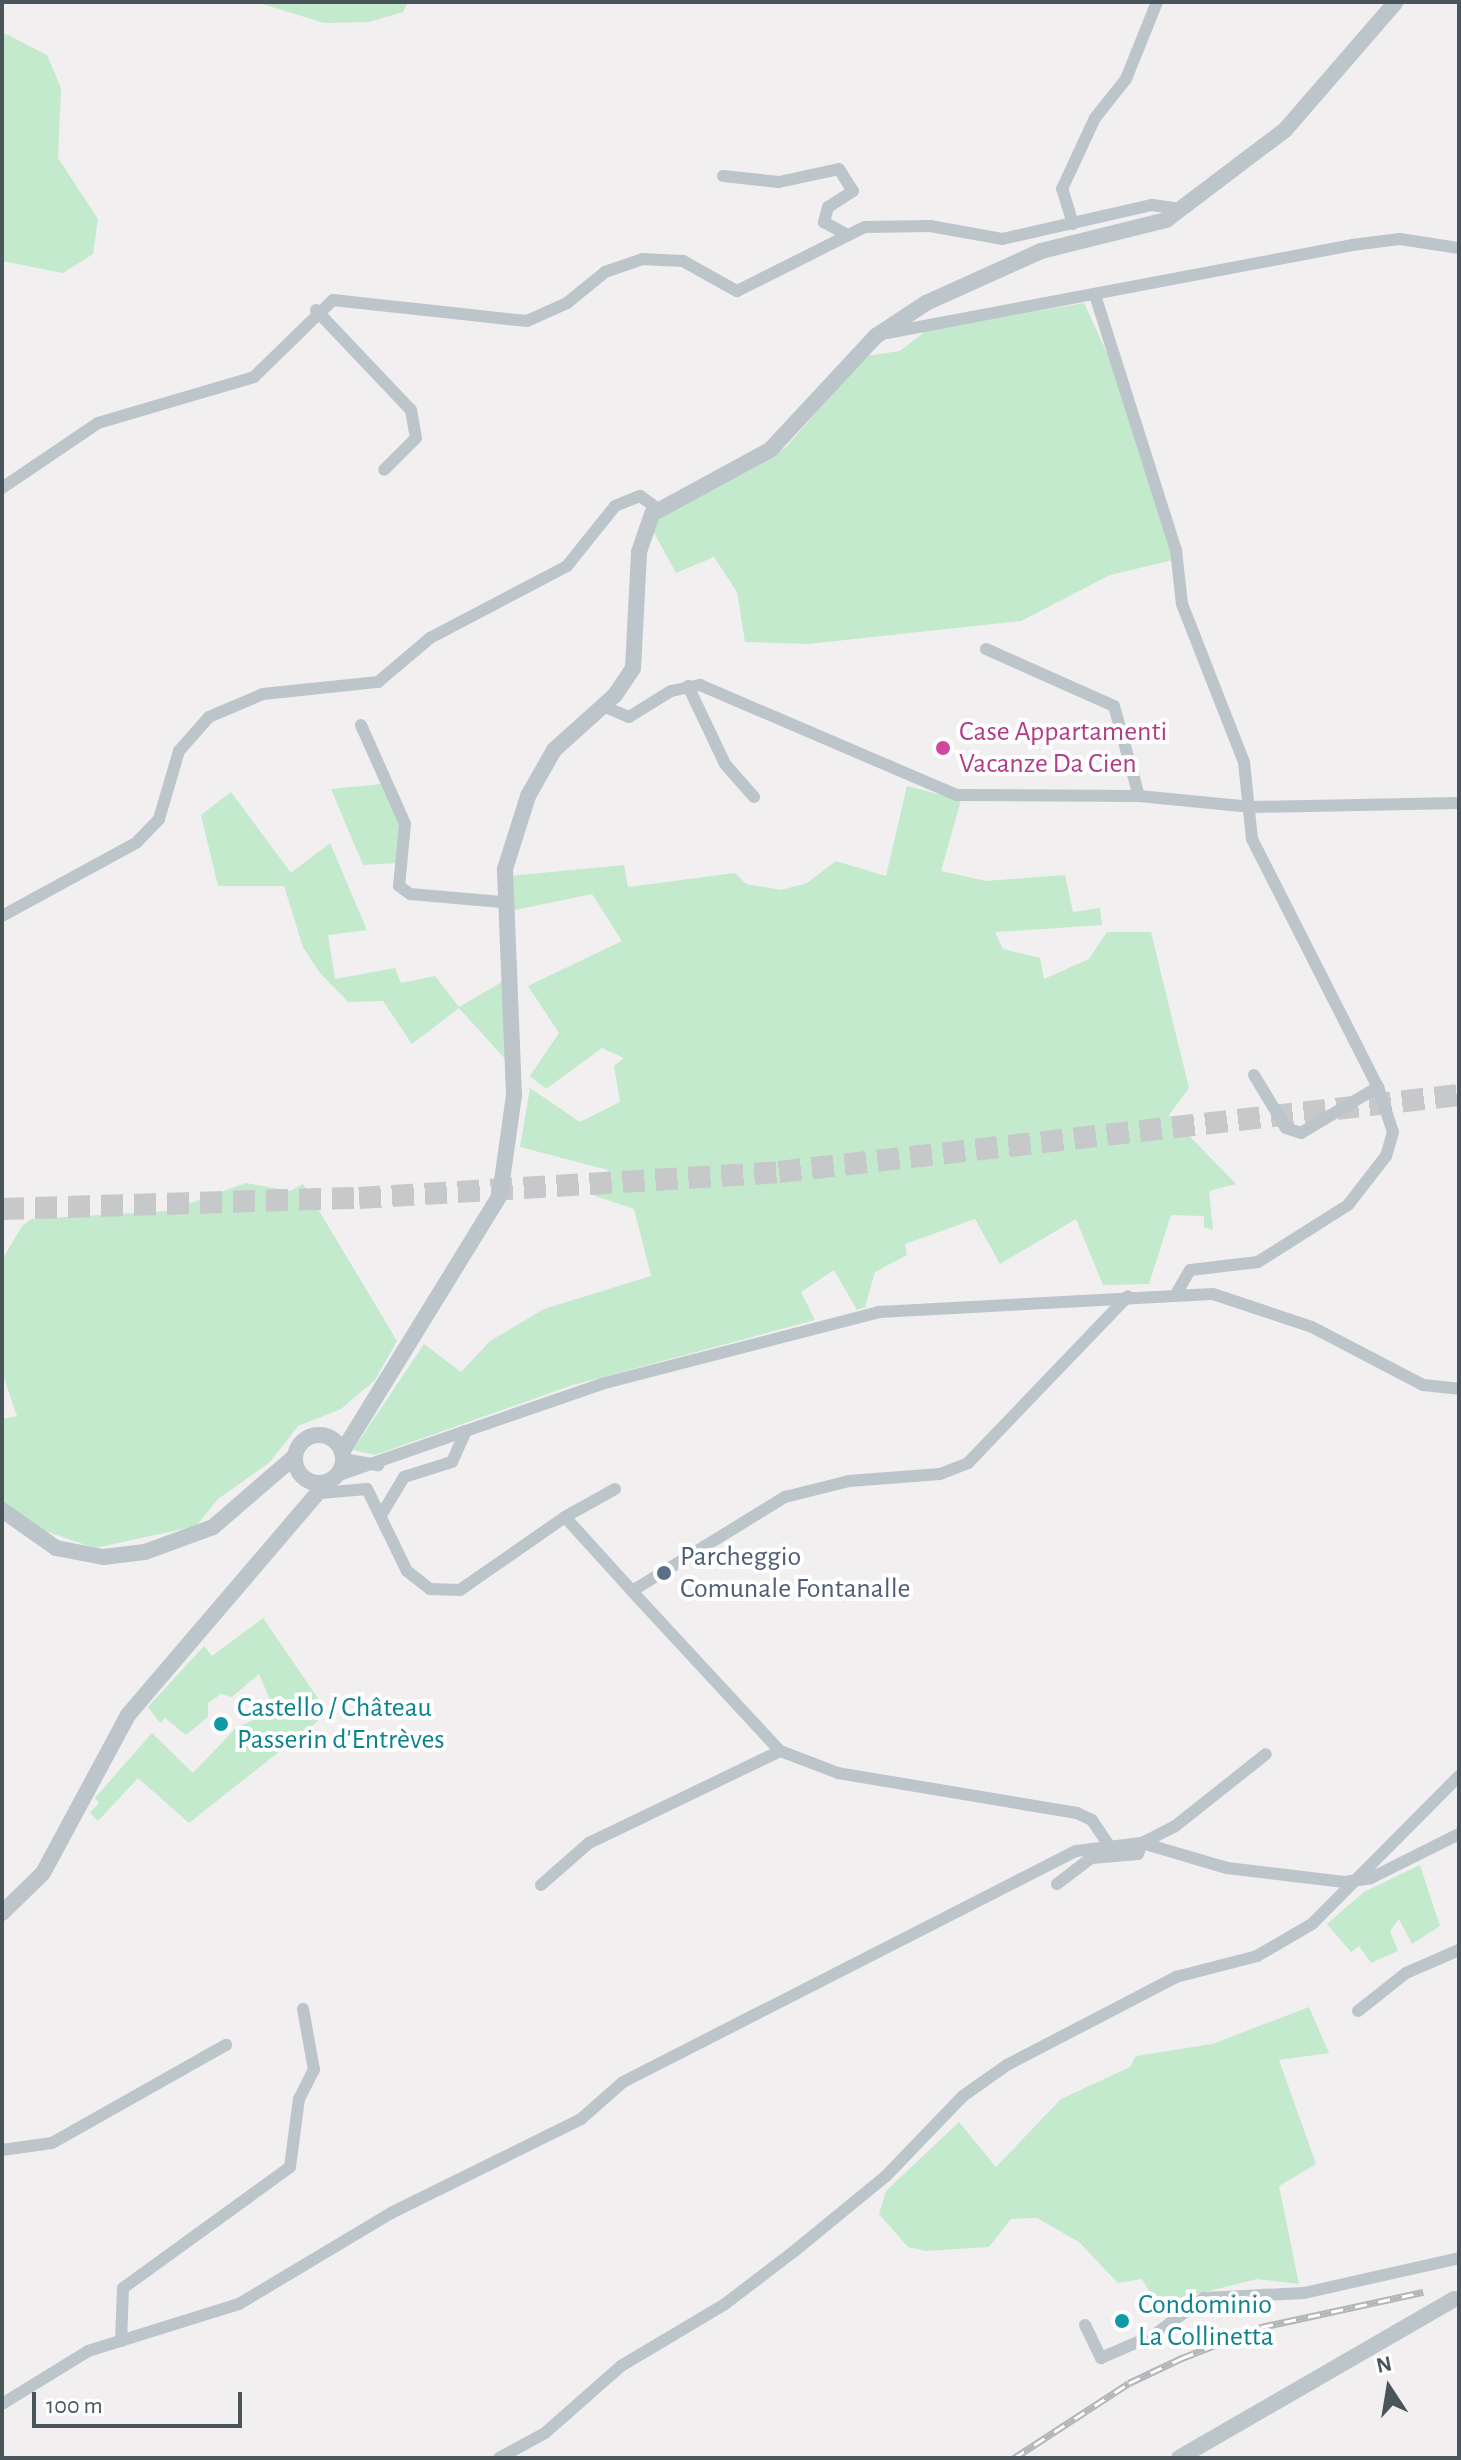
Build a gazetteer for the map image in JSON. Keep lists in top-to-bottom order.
{
  "places": [
    "Case Appartamenti Vacanze Da Cien",
    "Parcheggio Comunale Fontanalle",
    "Castello / Château Passerin d'Entrèves",
    "Condominio La Collinetta"
  ],
  "scale_bar": "100 m",
  "north": "top"
}
